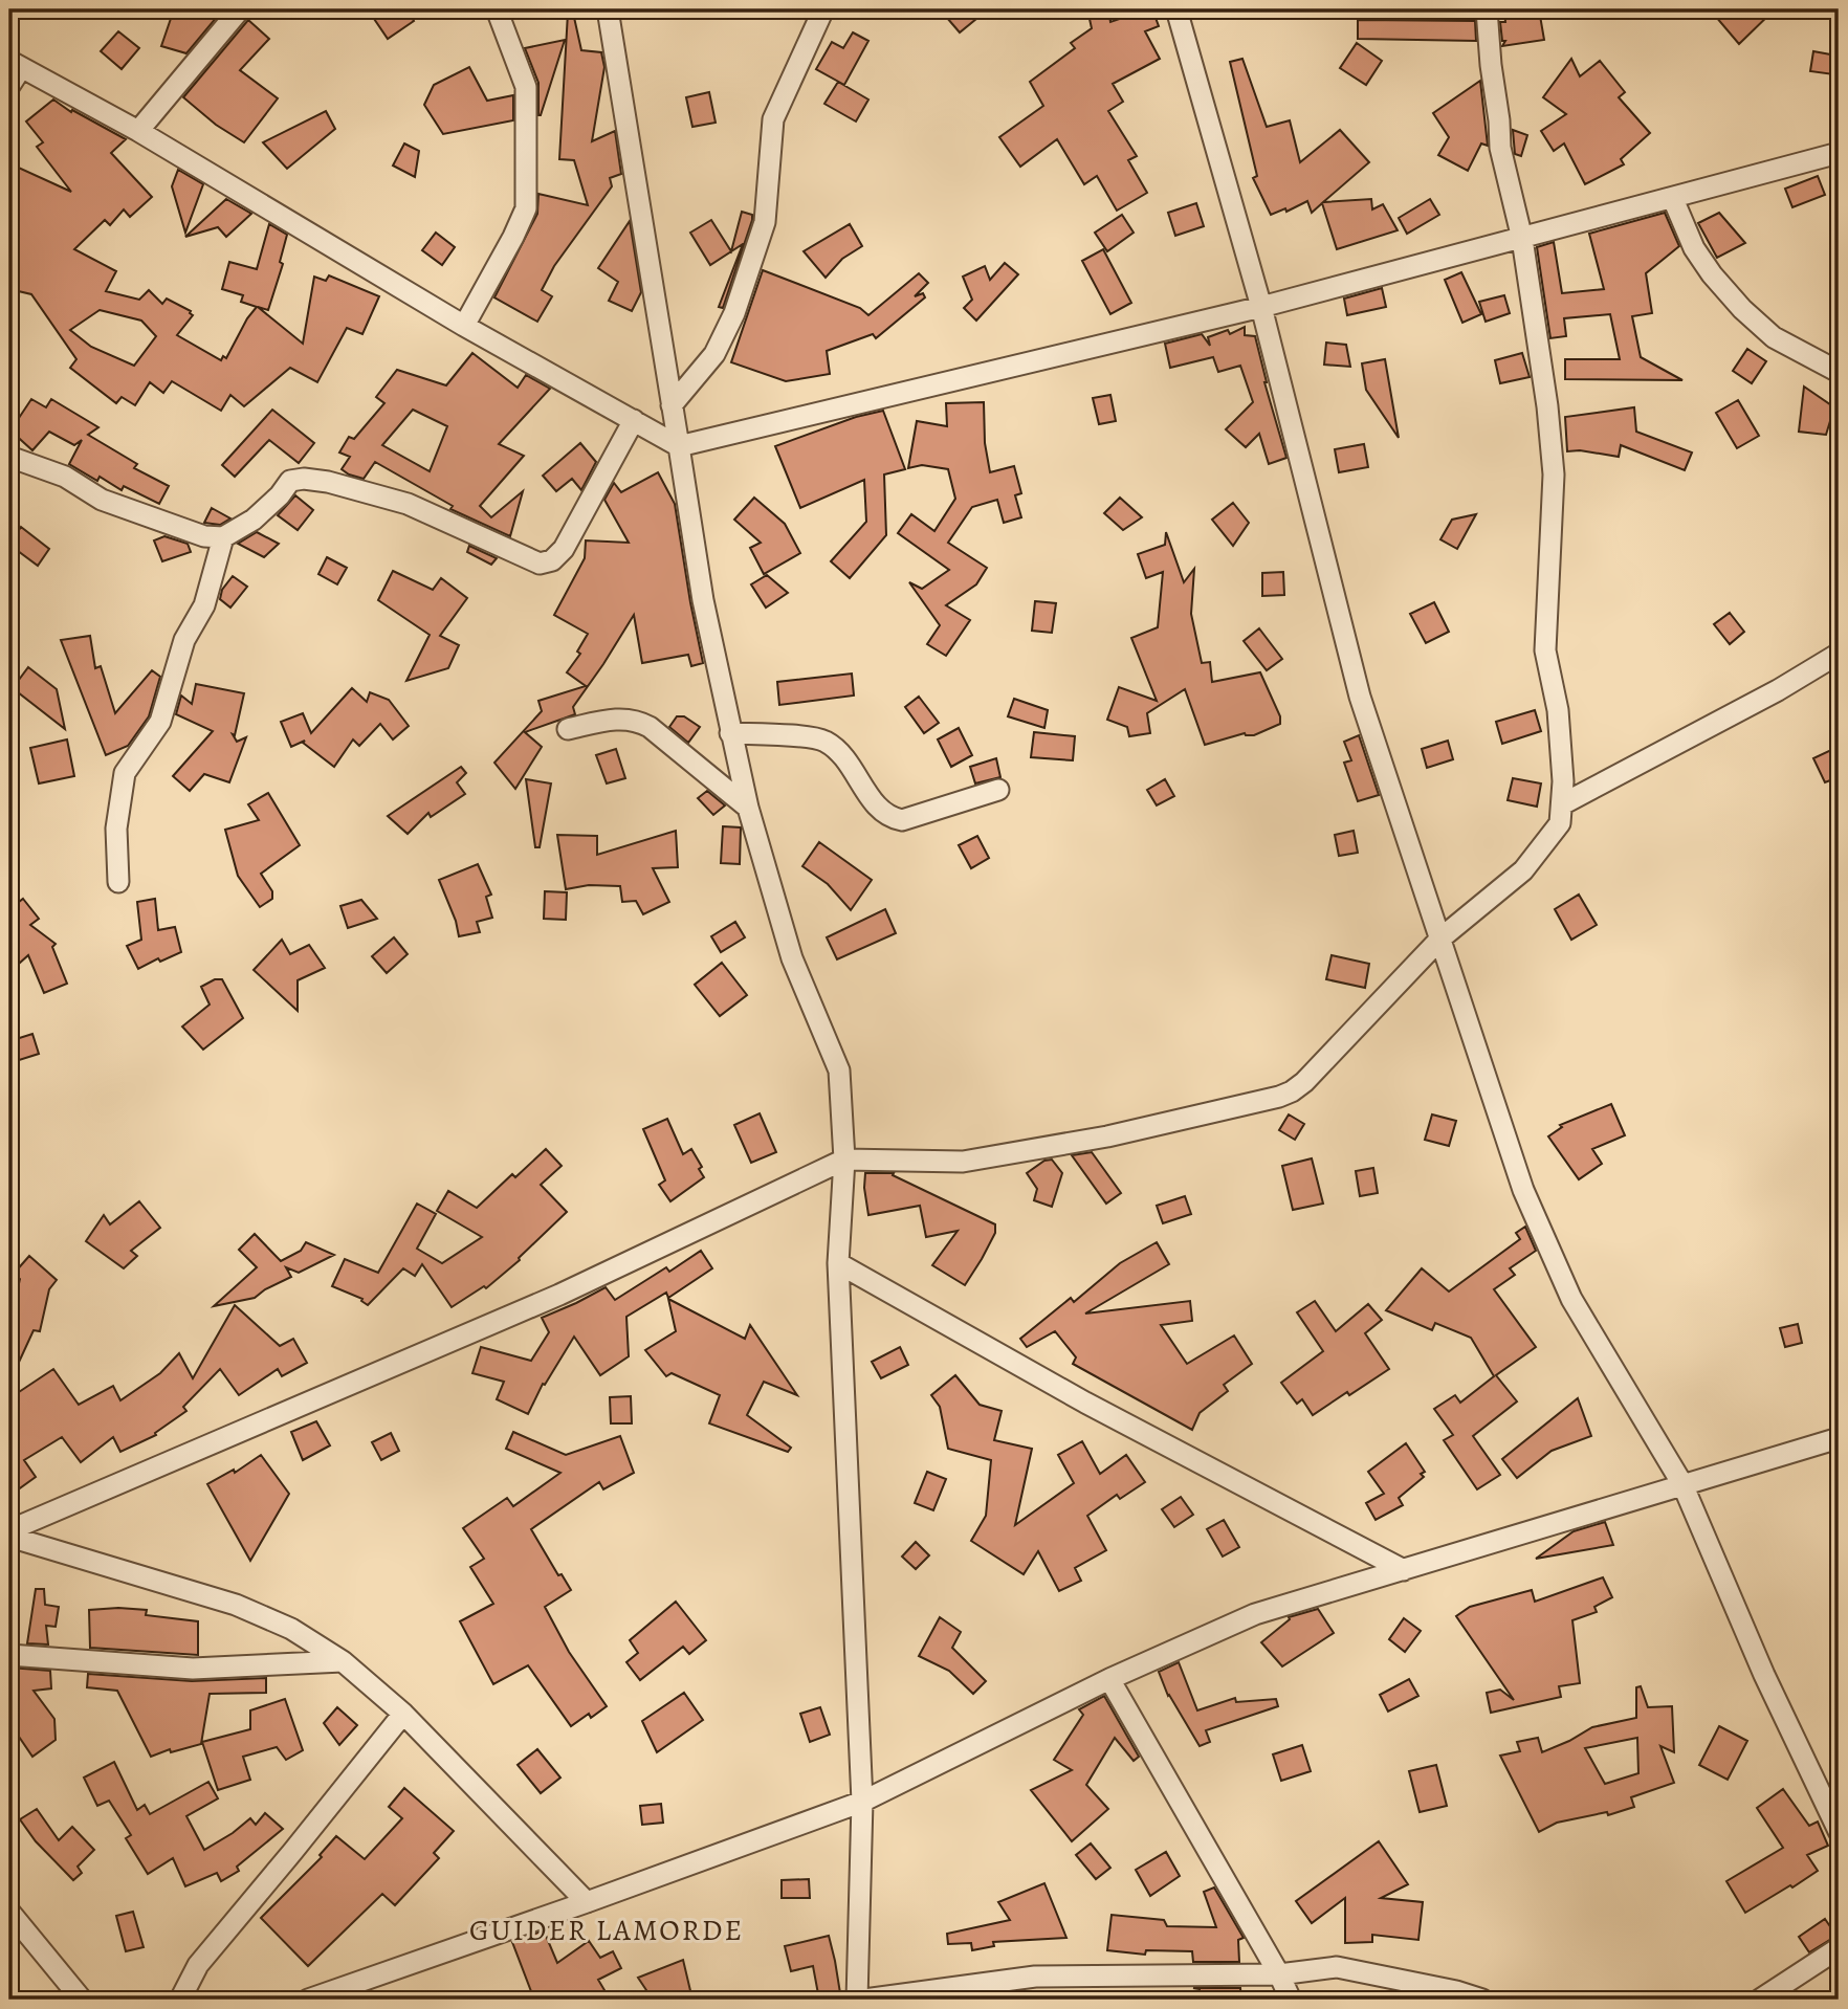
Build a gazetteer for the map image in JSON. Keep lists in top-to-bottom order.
{
  "districts": ["GUIDER LAMORDE"]
}
